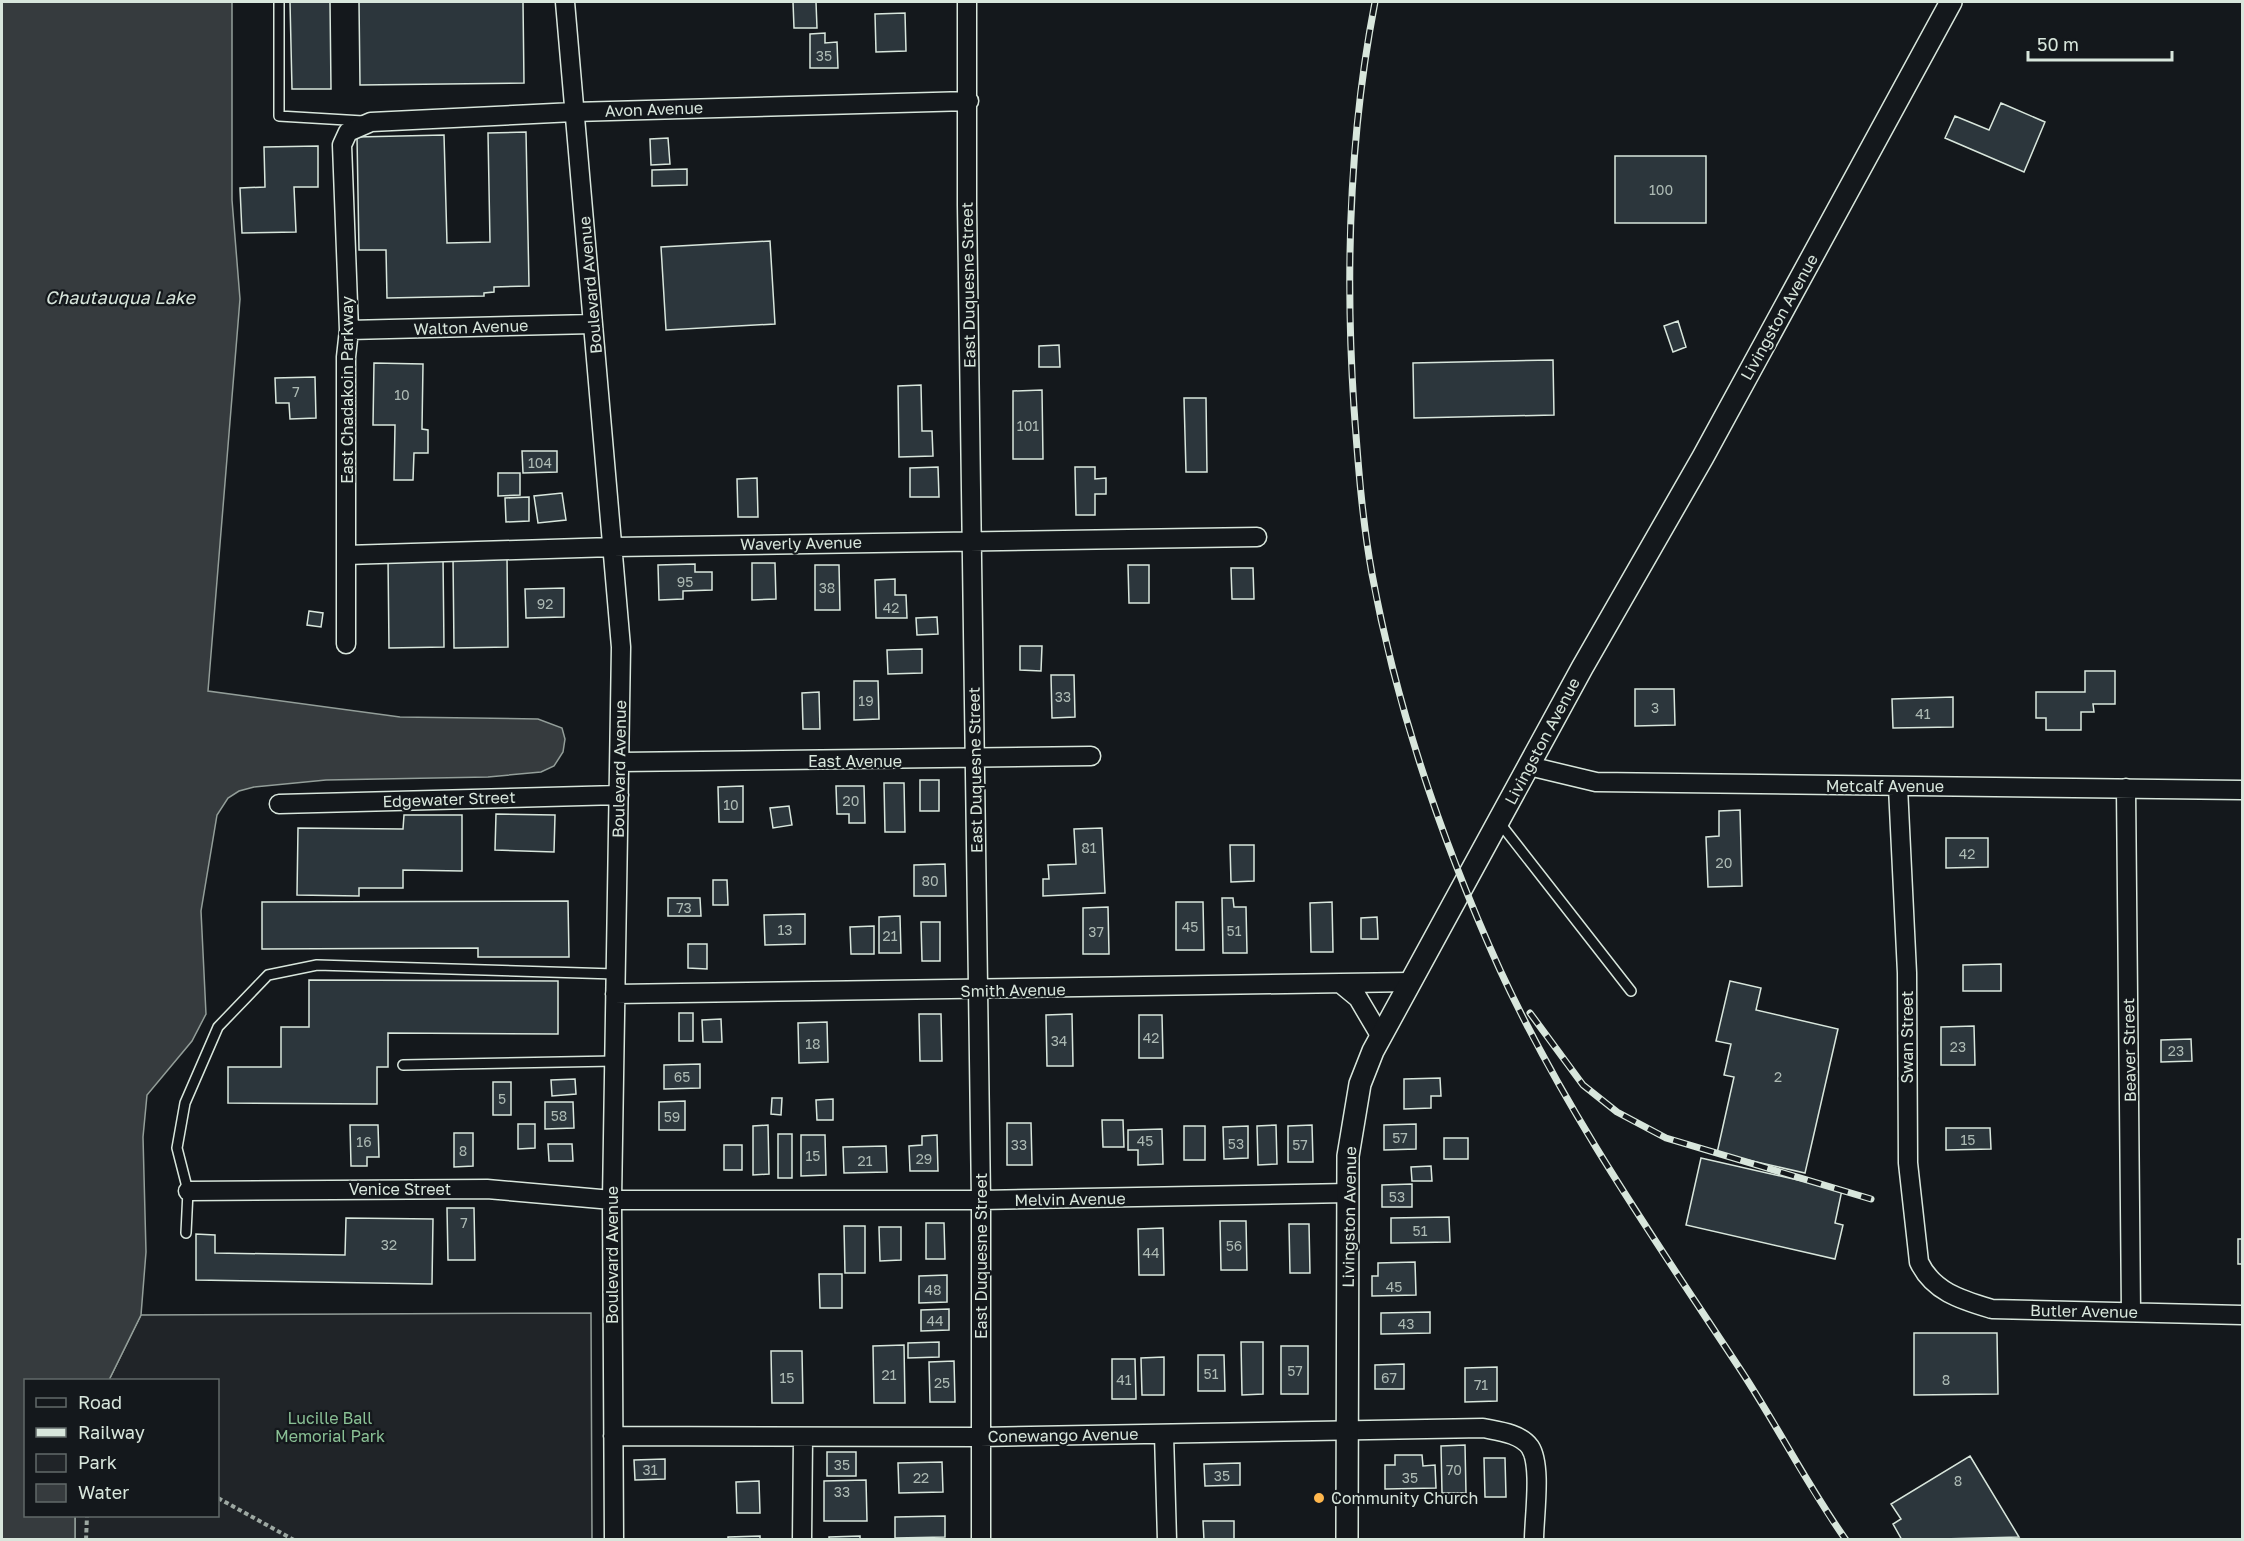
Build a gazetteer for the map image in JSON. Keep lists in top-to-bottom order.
{
  "streets": {
    "street": [
      "Avon Avenue",
      "Boulevard Avenue",
      "East Duquesne Street",
      "Livingston Avenue",
      "Walton Avenue",
      "East Chadakoin Parkway",
      "Waverly Avenue",
      "East Avenue",
      "Metcalf Avenue",
      "Edgewater Street",
      "Smith Avenue",
      "Swan Street",
      "Beaver Street",
      "Venice Street",
      "Melvin Avenue",
      "Butler Avenue",
      "Conewango Avenue"
    ]
  },
  "crossings": [
    ["Avon Avenue", "Boulevard Avenue"],
    ["Avon Avenue", "East Duquesne Street"],
    ["Avon Avenue", "East Chadakoin Parkway"],
    ["Boulevard Avenue", "Walton Avenue"],
    ["Boulevard Avenue", "Waverly Avenue"],
    ["Boulevard Avenue", "East Avenue"],
    ["Boulevard Avenue", "Edgewater Street"],
    ["Boulevard Avenue", "Smith Avenue"],
    ["Boulevard Avenue", "Venice Street"],
    ["Boulevard Avenue", "Melvin Avenue"],
    ["Boulevard Avenue", "Conewango Avenue"],
    ["East Duquesne Street", "Waverly Avenue"],
    ["East Duquesne Street", "East Avenue"],
    ["East Duquesne Street", "Smith Avenue"],
    ["East Duquesne Street", "Melvin Avenue"],
    ["East Duquesne Street", "Conewango Avenue"],
    ["Livingston Avenue", "Metcalf Avenue"],
    ["Livingston Avenue", "Smith Avenue"],
    ["Livingston Avenue", "Melvin Avenue"],
    ["Livingston Avenue", "Conewango Avenue"],
    ["Walton Avenue", "East Chadakoin Parkway"],
    ["East Chadakoin Parkway", "Waverly Avenue"],
    ["Metcalf Avenue", "Swan Street"],
    ["Metcalf Avenue", "Beaver Street"],
    ["Swan Street", "Butler Avenue"],
    ["Beaver Street", "Butler Avenue"],
    ["Venice Street", "Melvin Avenue"]
  ],
  "water": ["Chautauqua Lake"],
  "parks": ["Lucille Ball Memorial Park"],
  "places": ["Community Church"],
  "house_numbers": [
    "35",
    "100",
    "7",
    "10",
    "101",
    "104",
    "95",
    "38",
    "92",
    "42",
    "33",
    "19",
    "3",
    "41",
    "20",
    "10",
    "81",
    "42",
    "20",
    "80",
    "73",
    "45",
    "13",
    "51",
    "37",
    "21",
    "42",
    "34",
    "18",
    "23",
    "23",
    "65",
    "2",
    "5",
    "58",
    "59",
    "57",
    "15",
    "45",
    "16",
    "53",
    "33",
    "57",
    "8",
    "15",
    "29",
    "21",
    "53",
    "7",
    "51",
    "32",
    "56",
    "44",
    "45",
    "48",
    "44",
    "43",
    "57",
    "51",
    "21",
    "15",
    "67",
    "41",
    "8",
    "25",
    "71",
    "35",
    "31",
    "70",
    "35",
    "22",
    "35",
    "8",
    "33"
  ],
  "legend": [
    "Road",
    "Railway",
    "Park",
    "Water"
  ],
  "scale_bar": "50 m"
}
